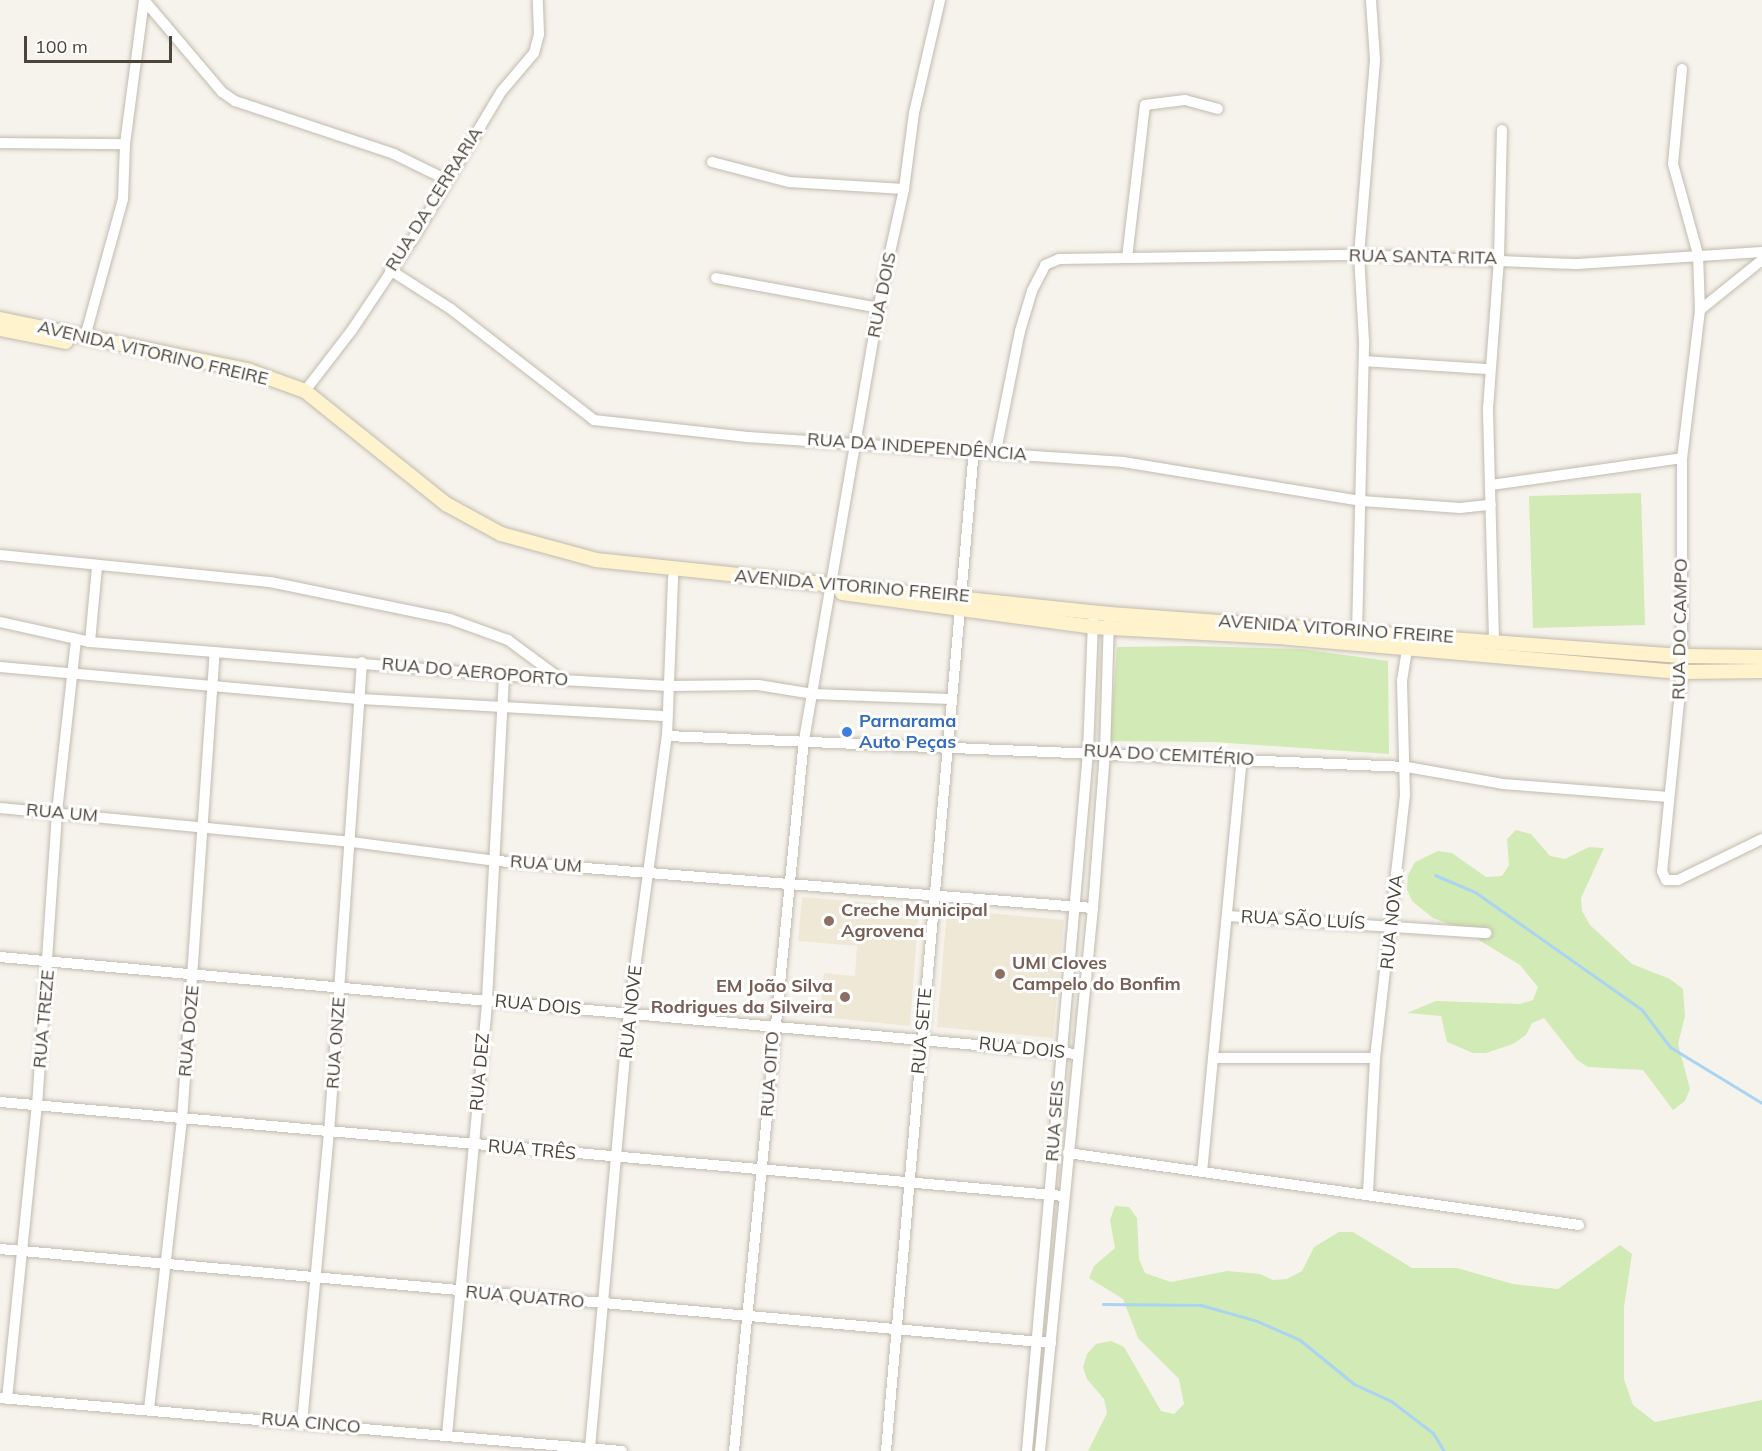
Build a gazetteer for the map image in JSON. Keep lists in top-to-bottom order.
{
  "streets": {
    "street": [
      "RUA DA CERRARIA",
      "RUA SANTA RITA",
      "RUA DOIS",
      "AVENIDA VITORINO FREIRE",
      "RUA DA INDEPENDÊNCIA",
      "RUA DO CAMPO",
      "RUA DO AEROPORTO",
      "RUA DO CEMITÉRIO",
      "RUA UM",
      "RUA SÃO LUÍS",
      "RUA NOVA",
      "RUA NOVE",
      "RUA TREZE",
      "RUA DOZE",
      "RUA SETE",
      "RUA ONZE",
      "RUA DEZ",
      "RUA OITO",
      "RUA SEIS",
      "RUA TRÊS",
      "RUA QUATRO",
      "RUA CINCO"
    ]
  },
  "crossings": [
    ["RUA DA CERRARIA", "AVENIDA VITORINO FREIRE"],
    ["RUA DA CERRARIA", "RUA DA INDEPENDÊNCIA"],
    ["RUA SANTA RITA", "RUA DA INDEPENDÊNCIA"],
    ["RUA SANTA RITA", "RUA DO CAMPO"],
    ["RUA DOIS", "AVENIDA VITORINO FREIRE"],
    ["RUA DOIS", "RUA DA INDEPENDÊNCIA"],
    ["RUA DOIS", "RUA NOVE"],
    ["RUA DOIS", "RUA TREZE"],
    ["RUA DOIS", "RUA DOZE"],
    ["RUA DOIS", "RUA SETE"],
    ["RUA DOIS", "RUA ONZE"],
    ["RUA DOIS", "RUA DEZ"],
    ["RUA DOIS", "RUA OITO"],
    ["RUA DOIS", "RUA SEIS"],
    ["AVENIDA VITORINO FREIRE", "RUA DO CAMPO"],
    ["AVENIDA VITORINO FREIRE", "RUA NOVA"],
    ["AVENIDA VITORINO FREIRE", "RUA NOVE"],
    ["AVENIDA VITORINO FREIRE", "RUA SETE"],
    ["AVENIDA VITORINO FREIRE", "RUA OITO"],
    ["AVENIDA VITORINO FREIRE", "RUA SEIS"],
    ["RUA DO CAMPO", "RUA DO CEMITÉRIO"],
    ["RUA DO AEROPORTO", "RUA NOVE"],
    ["RUA DO AEROPORTO", "RUA TREZE"],
    ["RUA DO AEROPORTO", "RUA DOZE"],
    ["RUA DO AEROPORTO", "RUA SETE"],
    ["RUA DO AEROPORTO", "RUA ONZE"],
    ["RUA DO AEROPORTO", "RUA DEZ"],
    ["RUA DO AEROPORTO", "RUA OITO"],
    ["RUA DO CEMITÉRIO", "RUA NOVA"],
    ["RUA DO CEMITÉRIO", "RUA NOVE"],
    ["RUA DO CEMITÉRIO", "RUA SETE"],
    ["RUA DO CEMITÉRIO", "RUA OITO"],
    ["RUA DO CEMITÉRIO", "RUA SEIS"],
    ["RUA UM", "RUA NOVE"],
    ["RUA UM", "RUA TREZE"],
    ["RUA UM", "RUA DOZE"],
    ["RUA UM", "RUA SETE"],
    ["RUA UM", "RUA ONZE"],
    ["RUA UM", "RUA DEZ"],
    ["RUA UM", "RUA OITO"],
    ["RUA UM", "RUA SEIS"],
    ["RUA SÃO LUÍS", "RUA NOVA"],
    ["RUA NOVE", "RUA TRÊS"],
    ["RUA NOVE", "RUA QUATRO"],
    ["RUA NOVE", "RUA CINCO"],
    ["RUA TREZE", "RUA TRÊS"],
    ["RUA TREZE", "RUA QUATRO"],
    ["RUA TREZE", "RUA CINCO"],
    ["RUA DOZE", "RUA TRÊS"],
    ["RUA DOZE", "RUA QUATRO"],
    ["RUA DOZE", "RUA CINCO"],
    ["RUA SETE", "RUA TRÊS"],
    ["RUA SETE", "RUA QUATRO"],
    ["RUA ONZE", "RUA TRÊS"],
    ["RUA ONZE", "RUA QUATRO"],
    ["RUA ONZE", "RUA CINCO"],
    ["RUA DEZ", "RUA TRÊS"],
    ["RUA DEZ", "RUA QUATRO"],
    ["RUA DEZ", "RUA CINCO"],
    ["RUA OITO", "RUA TRÊS"],
    ["RUA OITO", "RUA QUATRO"],
    ["RUA SEIS", "RUA TRÊS"],
    ["RUA SEIS", "RUA QUATRO"]
  ],
  "places": [
    "Parnarama Auto Peças",
    "Creche Municipal Agrovena",
    "UMI Cloves Campelo do Bonfim",
    "EM João Silva Rodrigues da Silveira"
  ],
  "scale_bar": "100 m"
}
